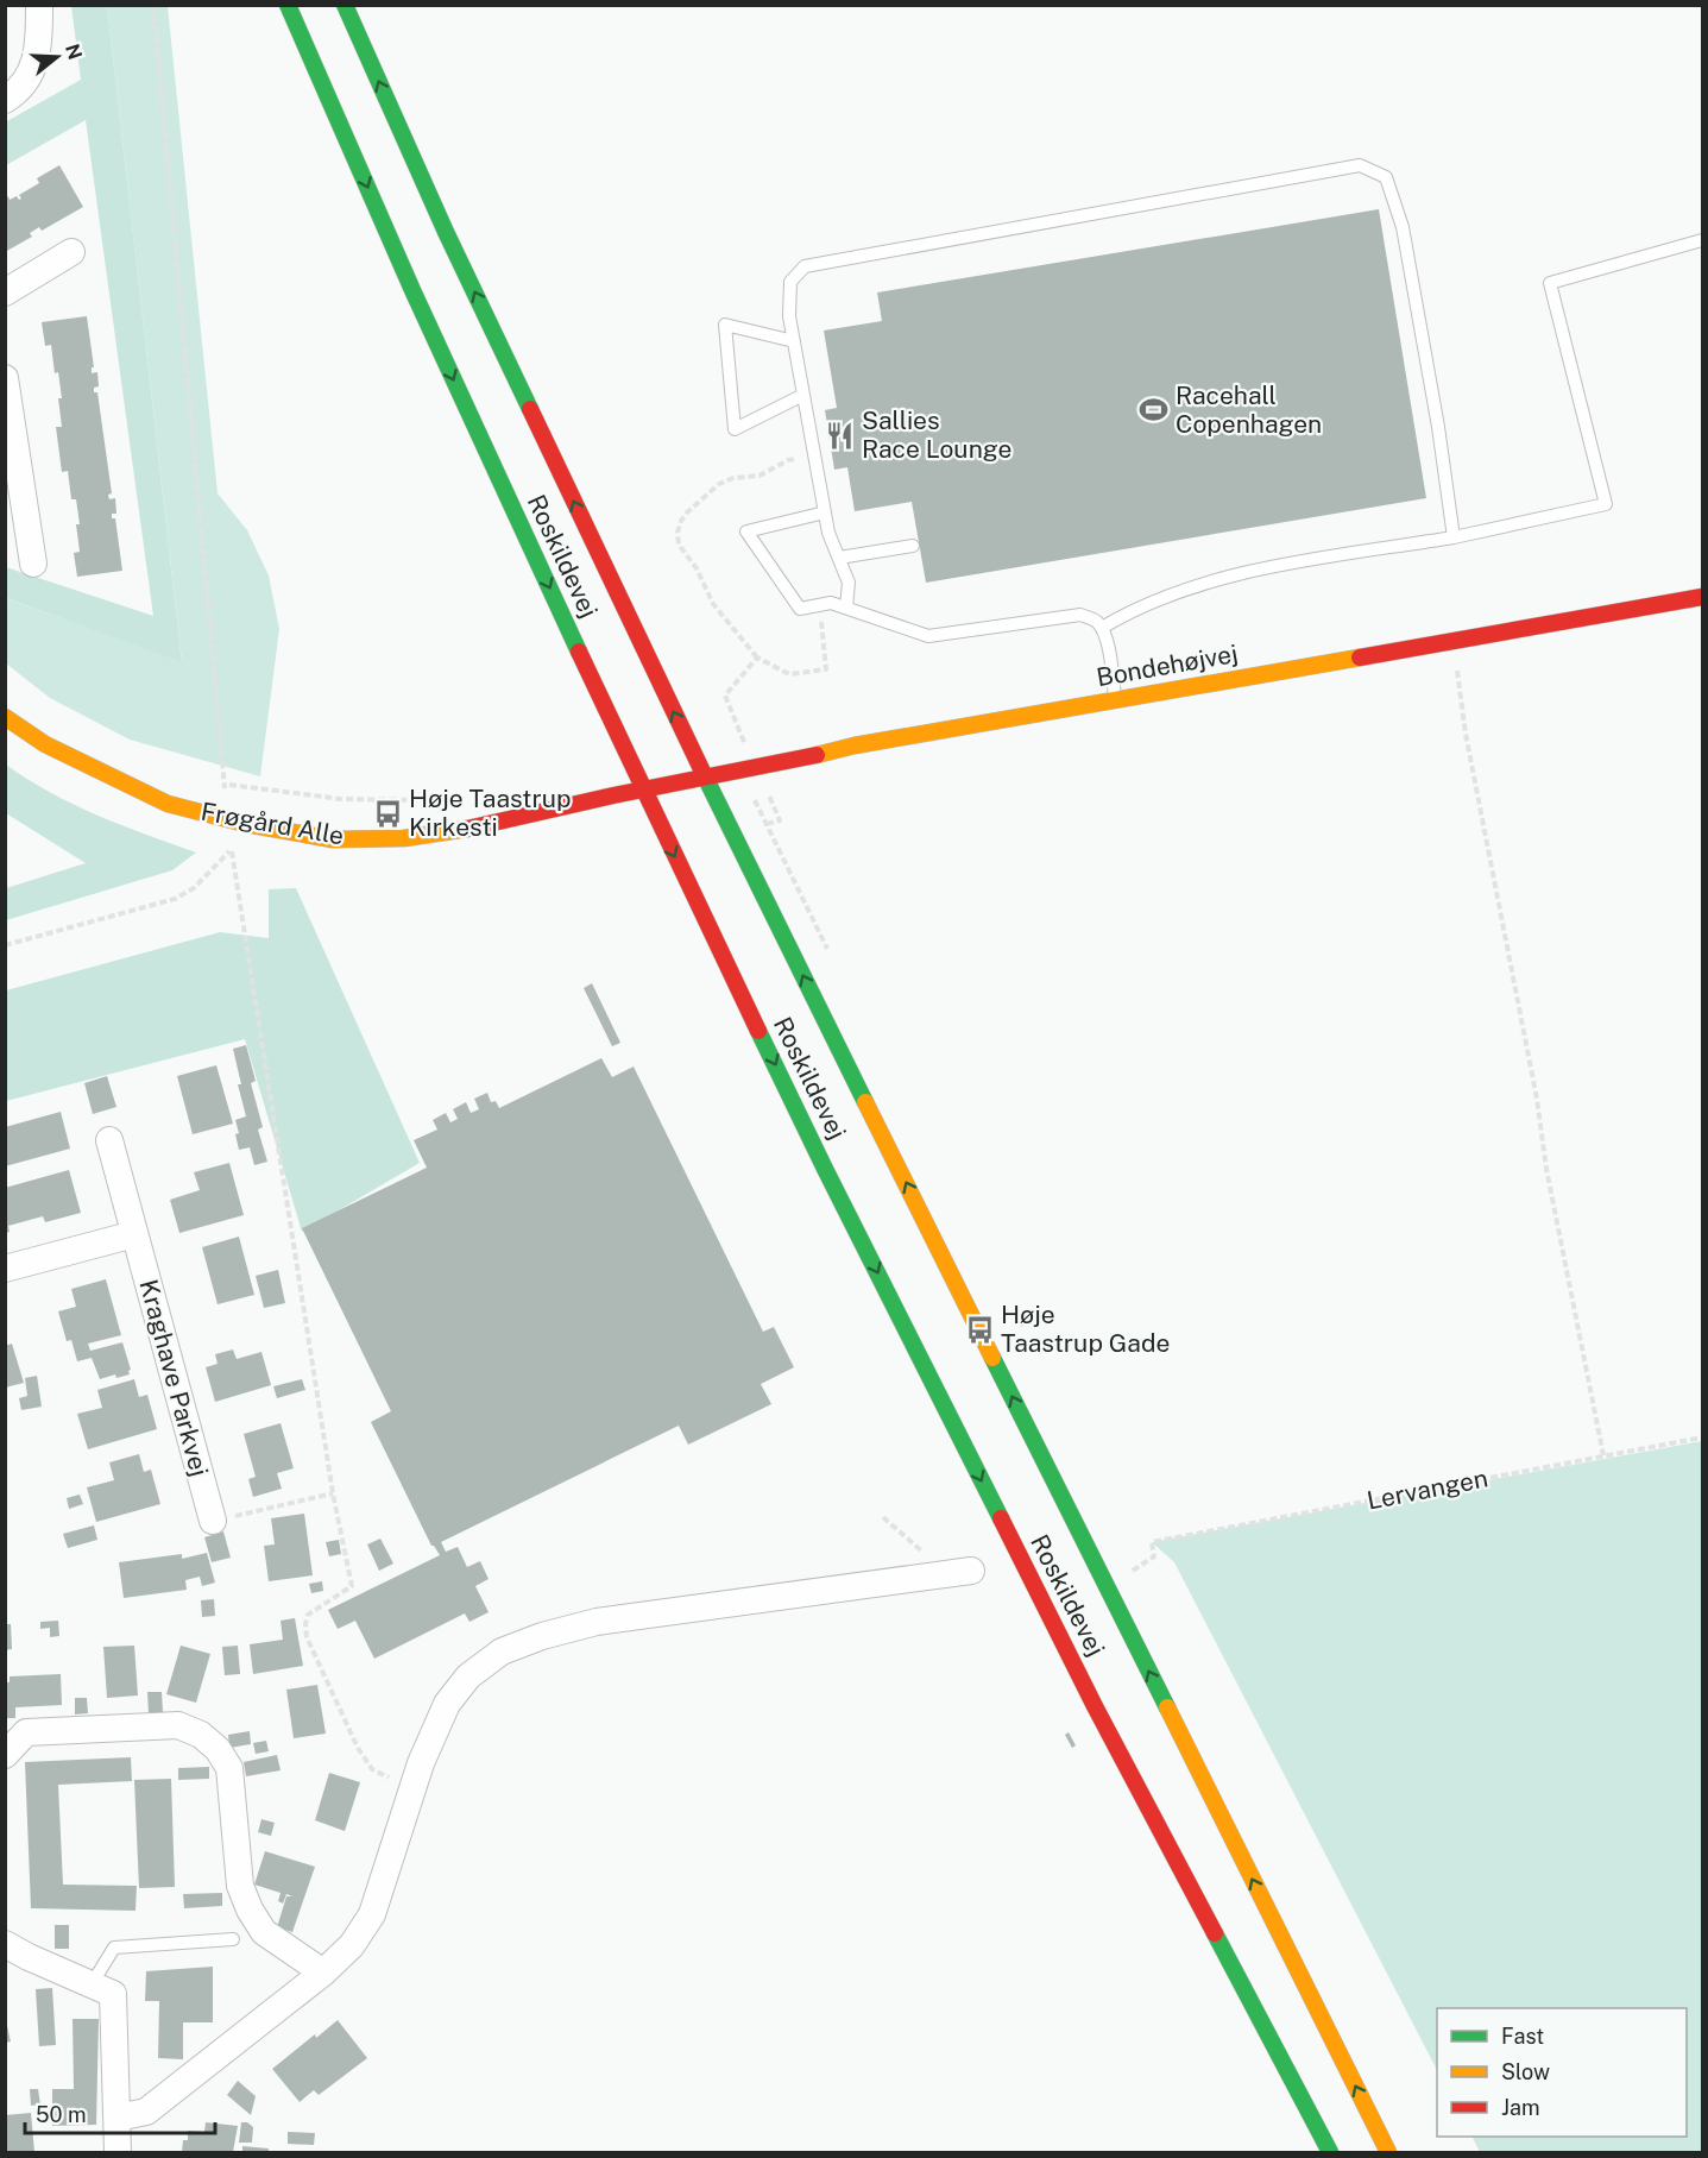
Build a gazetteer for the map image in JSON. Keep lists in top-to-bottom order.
{
  "streets": {
    "main road": ["Roskildevej", "Bondehøjvej", "Frøgård Alle"],
    "street": ["Kraghave Parkvej"],
    "path": ["Lervangen"]
  },
  "crossings": [
    ["Roskildevej", "Bondehøjvej"],
    ["Roskildevej", "Frøgård Alle"],
    ["Bondehøjvej", "Frøgård Alle"]
  ],
  "places": {
    "sports": ["Racehall Copenhagen"],
    "restaurant": ["Sallies Race Lounge"],
    "bus stop": ["Høje Taastrup Kirkesti", "Høje Taastrup Gade"]
  },
  "legend": ["Fast", "Slow", "Jam"],
  "scale_bar": "50 m",
  "north": "right"
}
